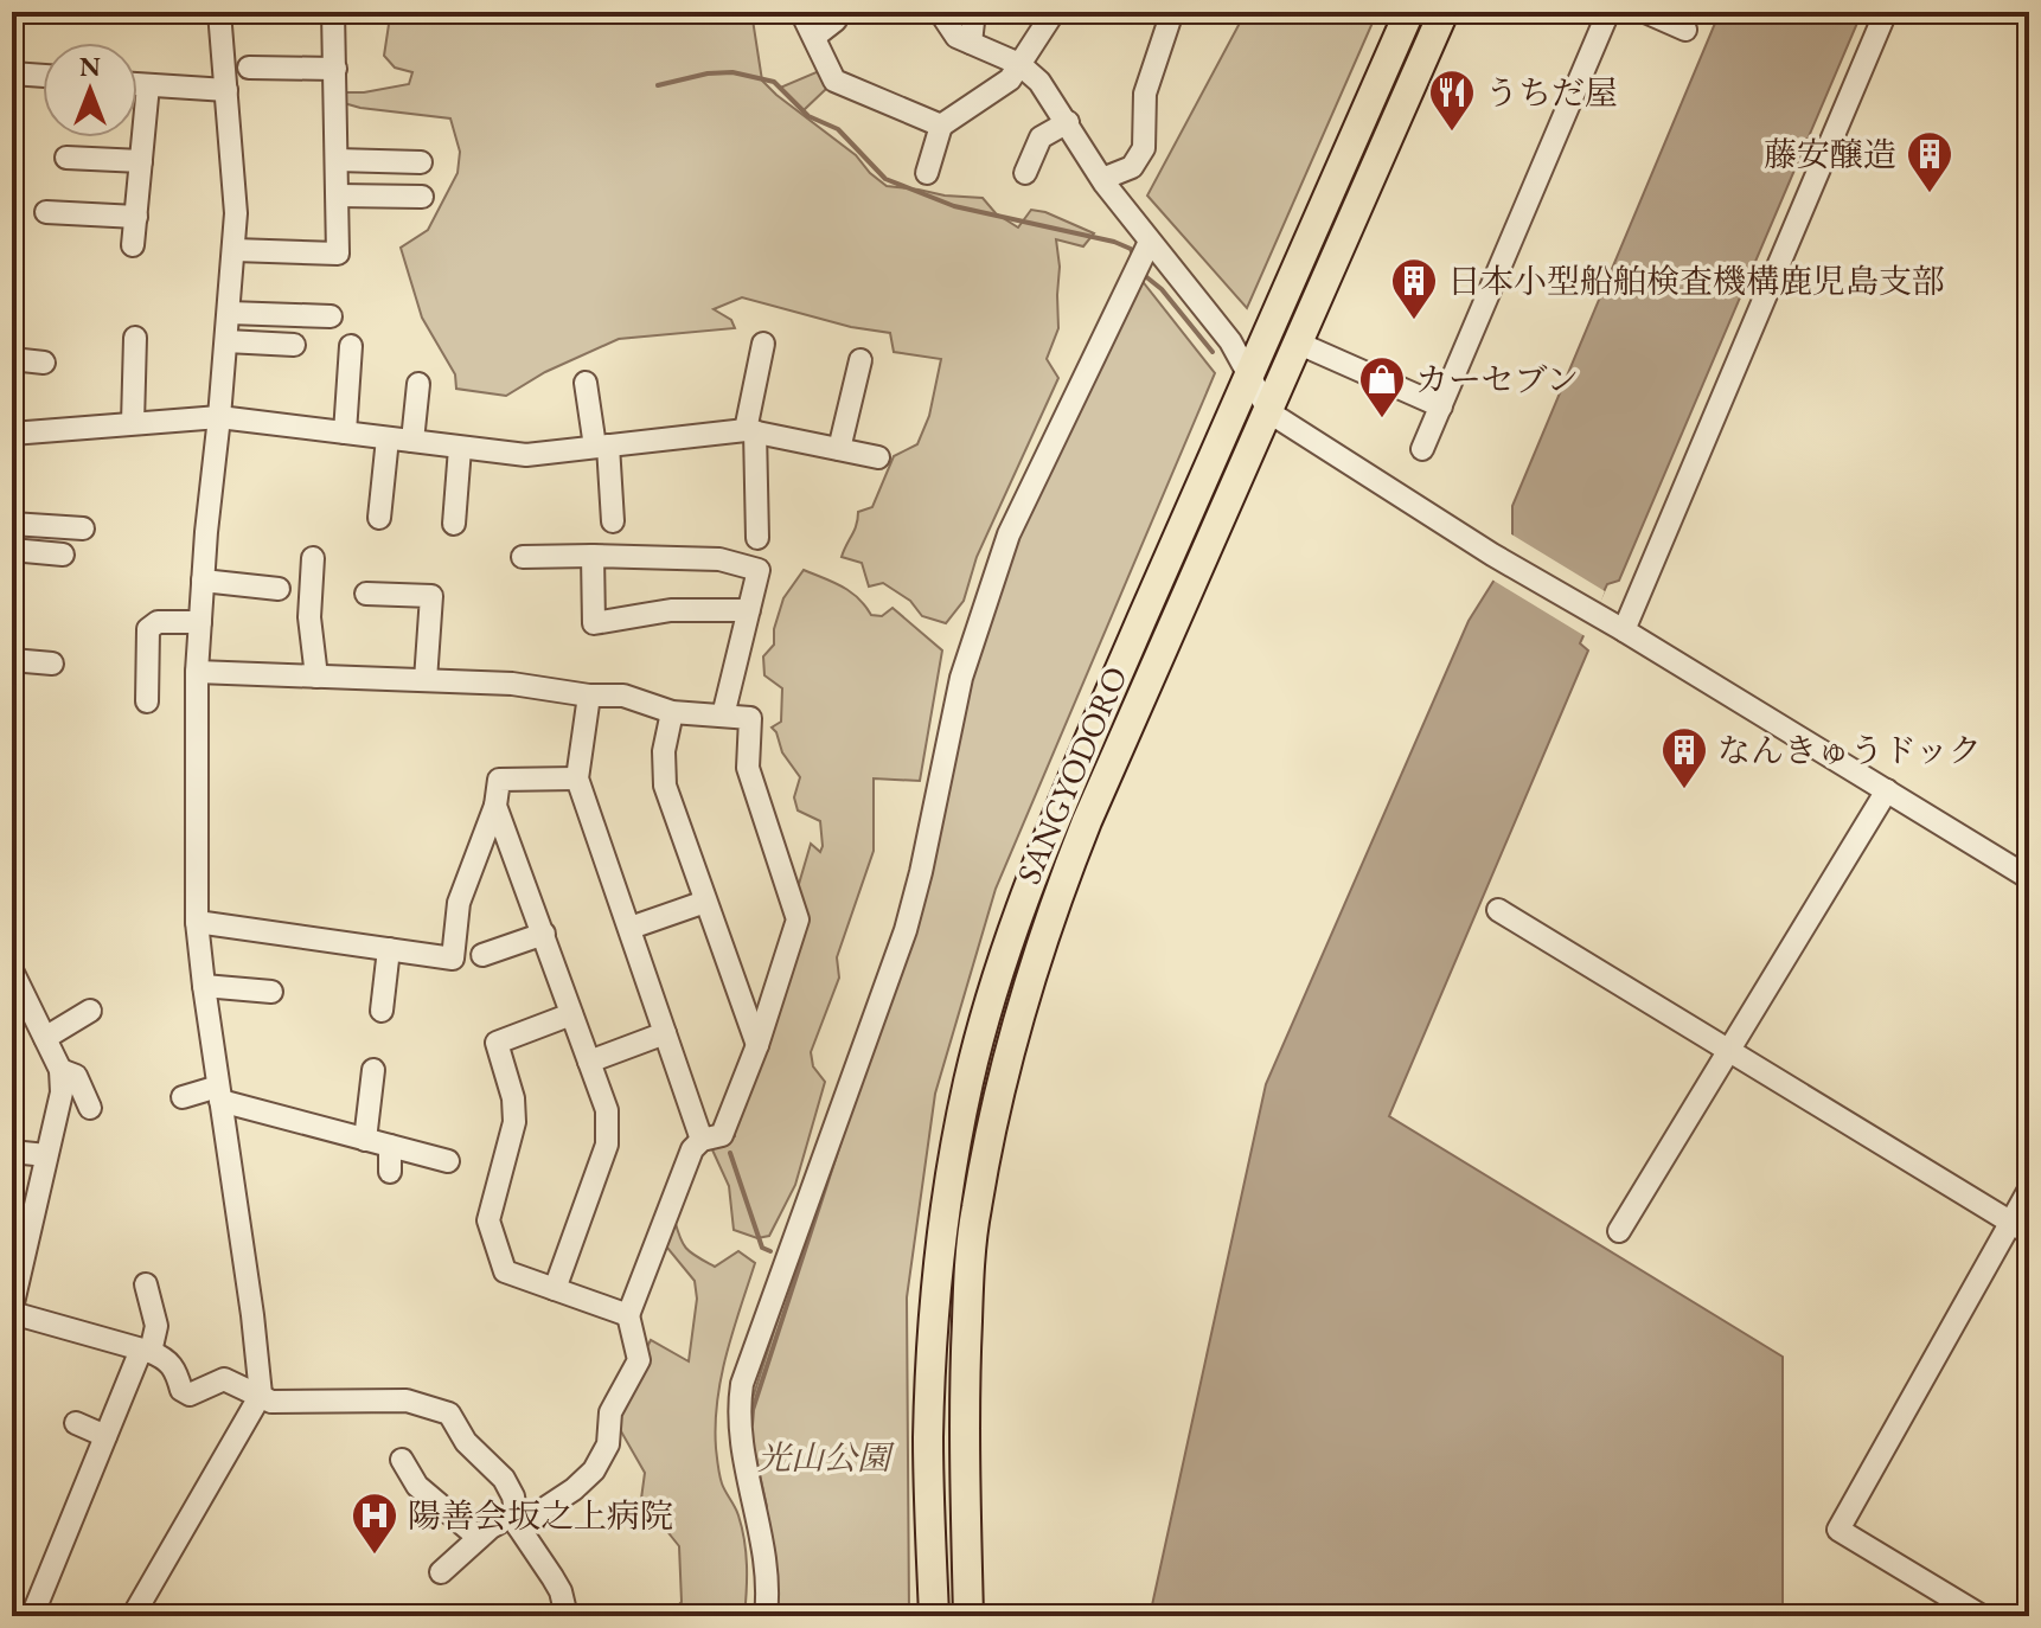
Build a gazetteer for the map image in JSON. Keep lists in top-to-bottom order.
{
  "streets": {
    "main road": ["SANGYODORO"]
  },
  "parks": ["光山公園"],
  "places": {
    "restaurant": ["うちだ屋"],
    "building": ["藤安醸造", "日本小型船舶検査機構鹿児島支部", "なんきゅうドック"],
    "shop": ["カーセブン"],
    "hospital": ["陽善会坂之上病院"]
  },
  "north": "top"
}
